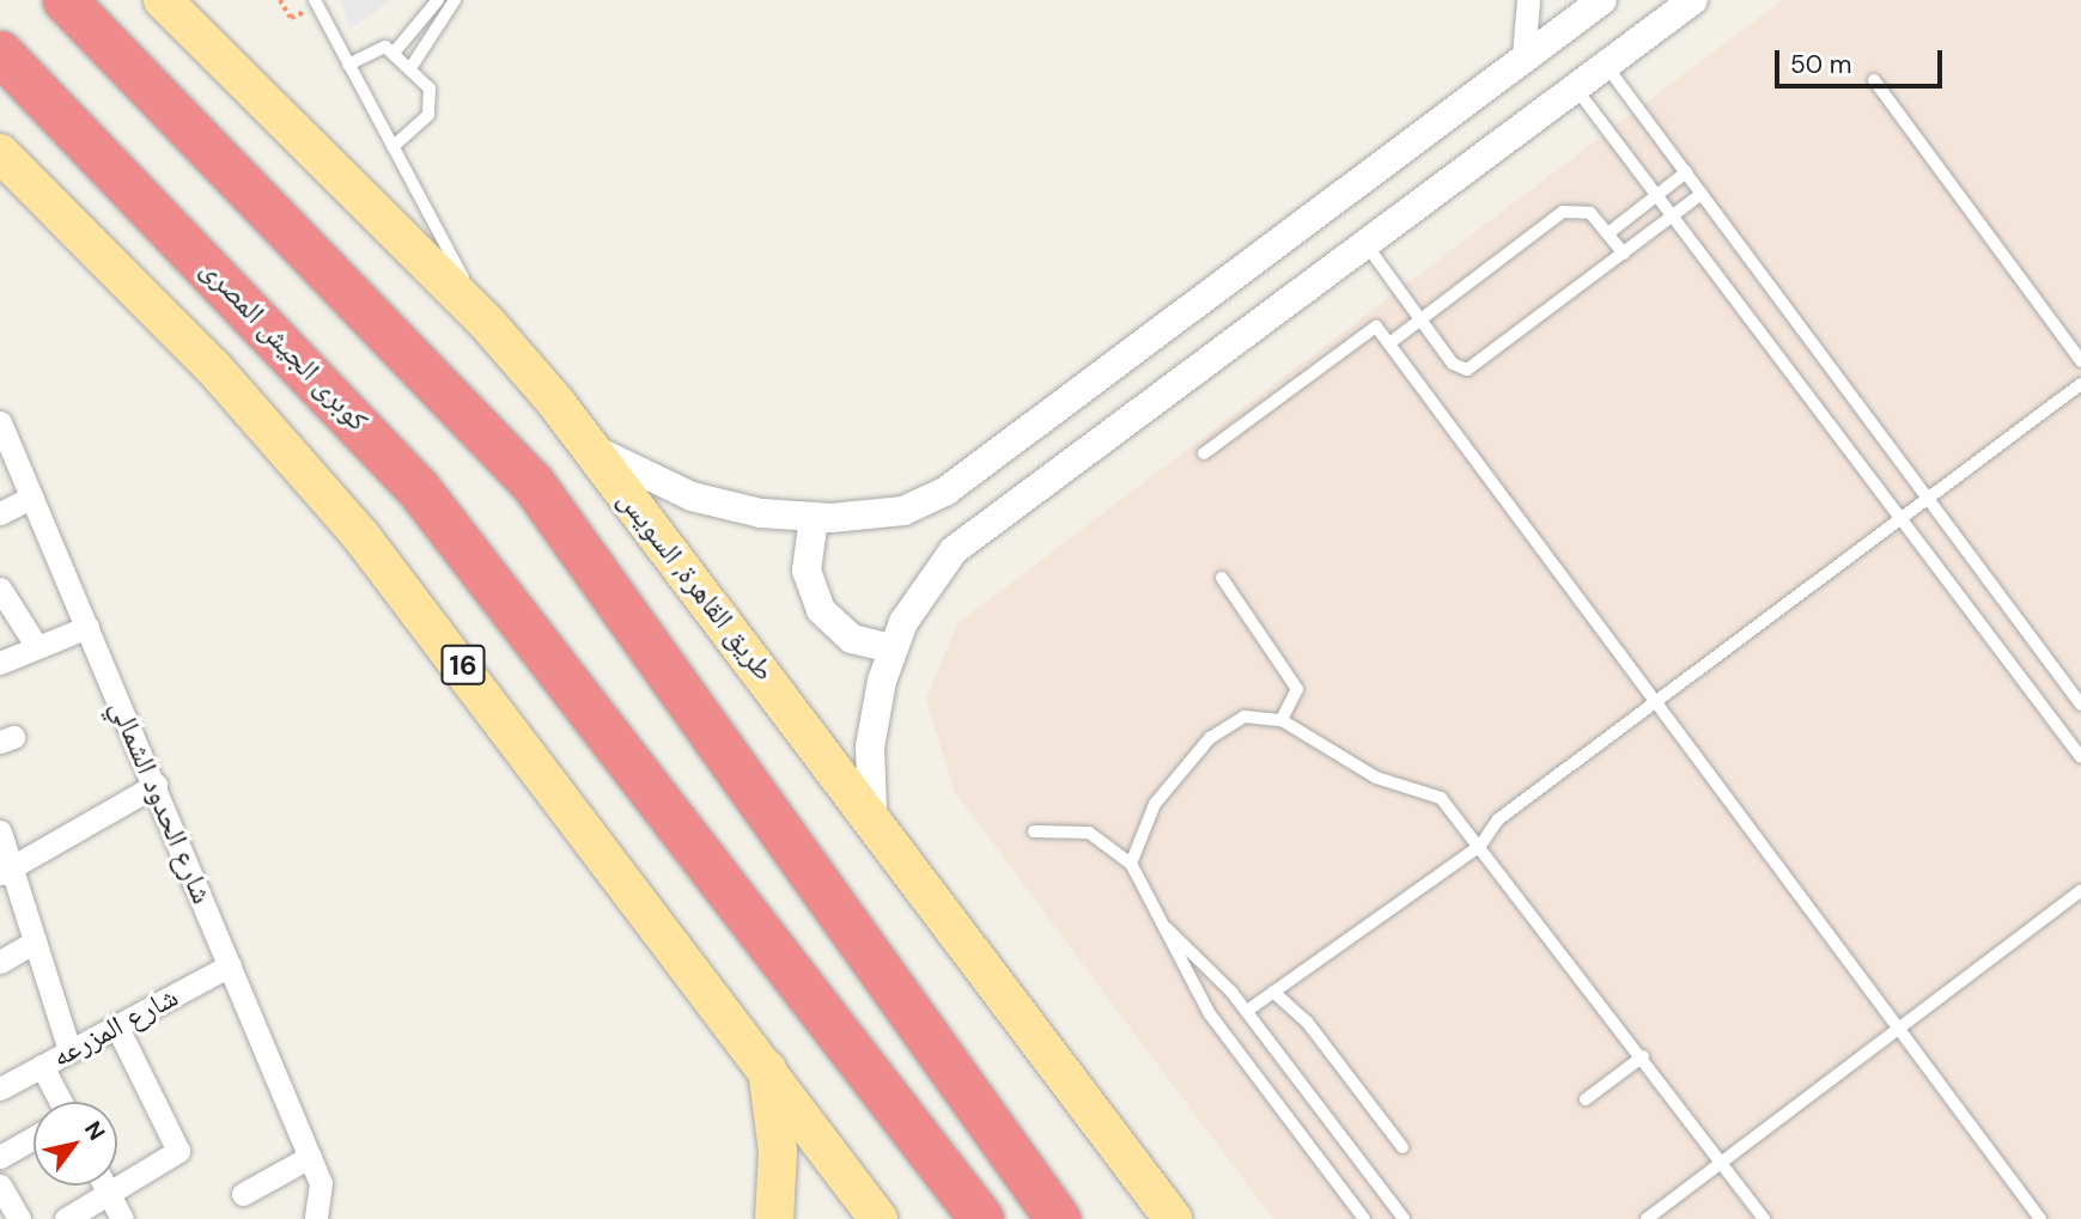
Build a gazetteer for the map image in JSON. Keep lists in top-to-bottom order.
{
  "streets": {
    "highway": ["كوبرى الجيش المصرى", "16"],
    "main road": ["طريق القاهرة, السويس"],
    "street": ["شارع الحدود الشمالي", "شارع المزرعه"]
  },
  "crossings": [
    ["شارع الحدود الشمالي", "شارع المزرعه"]
  ],
  "scale_bar": "50 m",
  "north": "top right"
}
